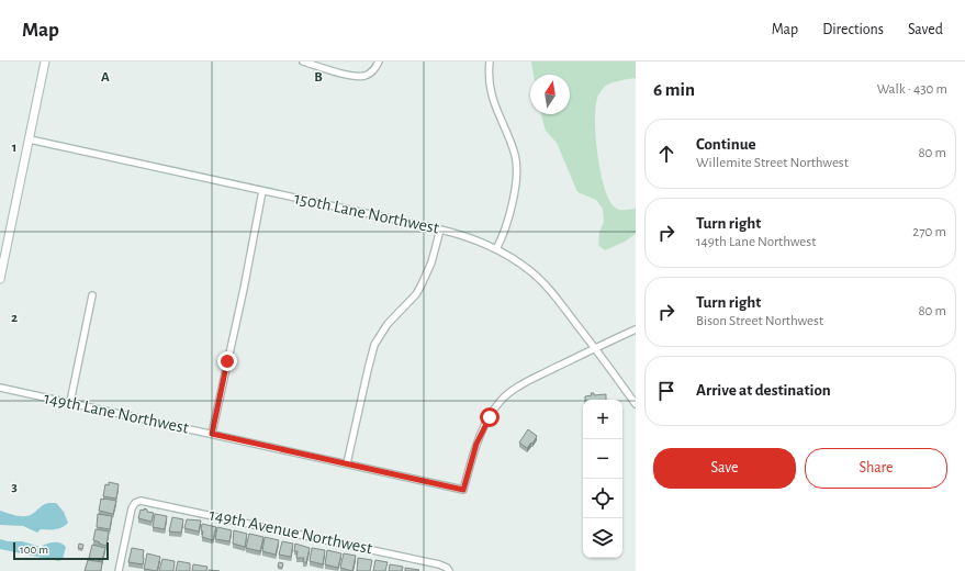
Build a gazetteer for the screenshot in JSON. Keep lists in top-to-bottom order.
{
  "streets": {
    "street": ["150th Lane Northwest", "149th Lane Northwest", "149th Avenue Northwest"]
  },
  "crossings": [
    ["150th Lane Northwest", "149th Lane Northwest"]
  ],
  "scale_bar": "100 m",
  "north": "top",
  "page": {
    "header": "Map",
    "nav": ["Map", "Directions", "Saved"],
    "heading": ["6 min", "Walk · 430 m"],
    "list": [
      ["Continue", "Willemite Street Northwest", "80 m"],
      ["Turn right", "149th Lane Northwest", "270 m"],
      ["Turn right", "Bison Street Northwest", "80 m"],
      "Arrive at destination"
    ],
    "map_buttons": ["+", "−"],
    "buttons": ["Save", "Share"],
    "scale": "100 m"
  },
  "grid": {
    "columns": ["A", "B"],
    "rows": ["1", "2", "3"]
  }
}
